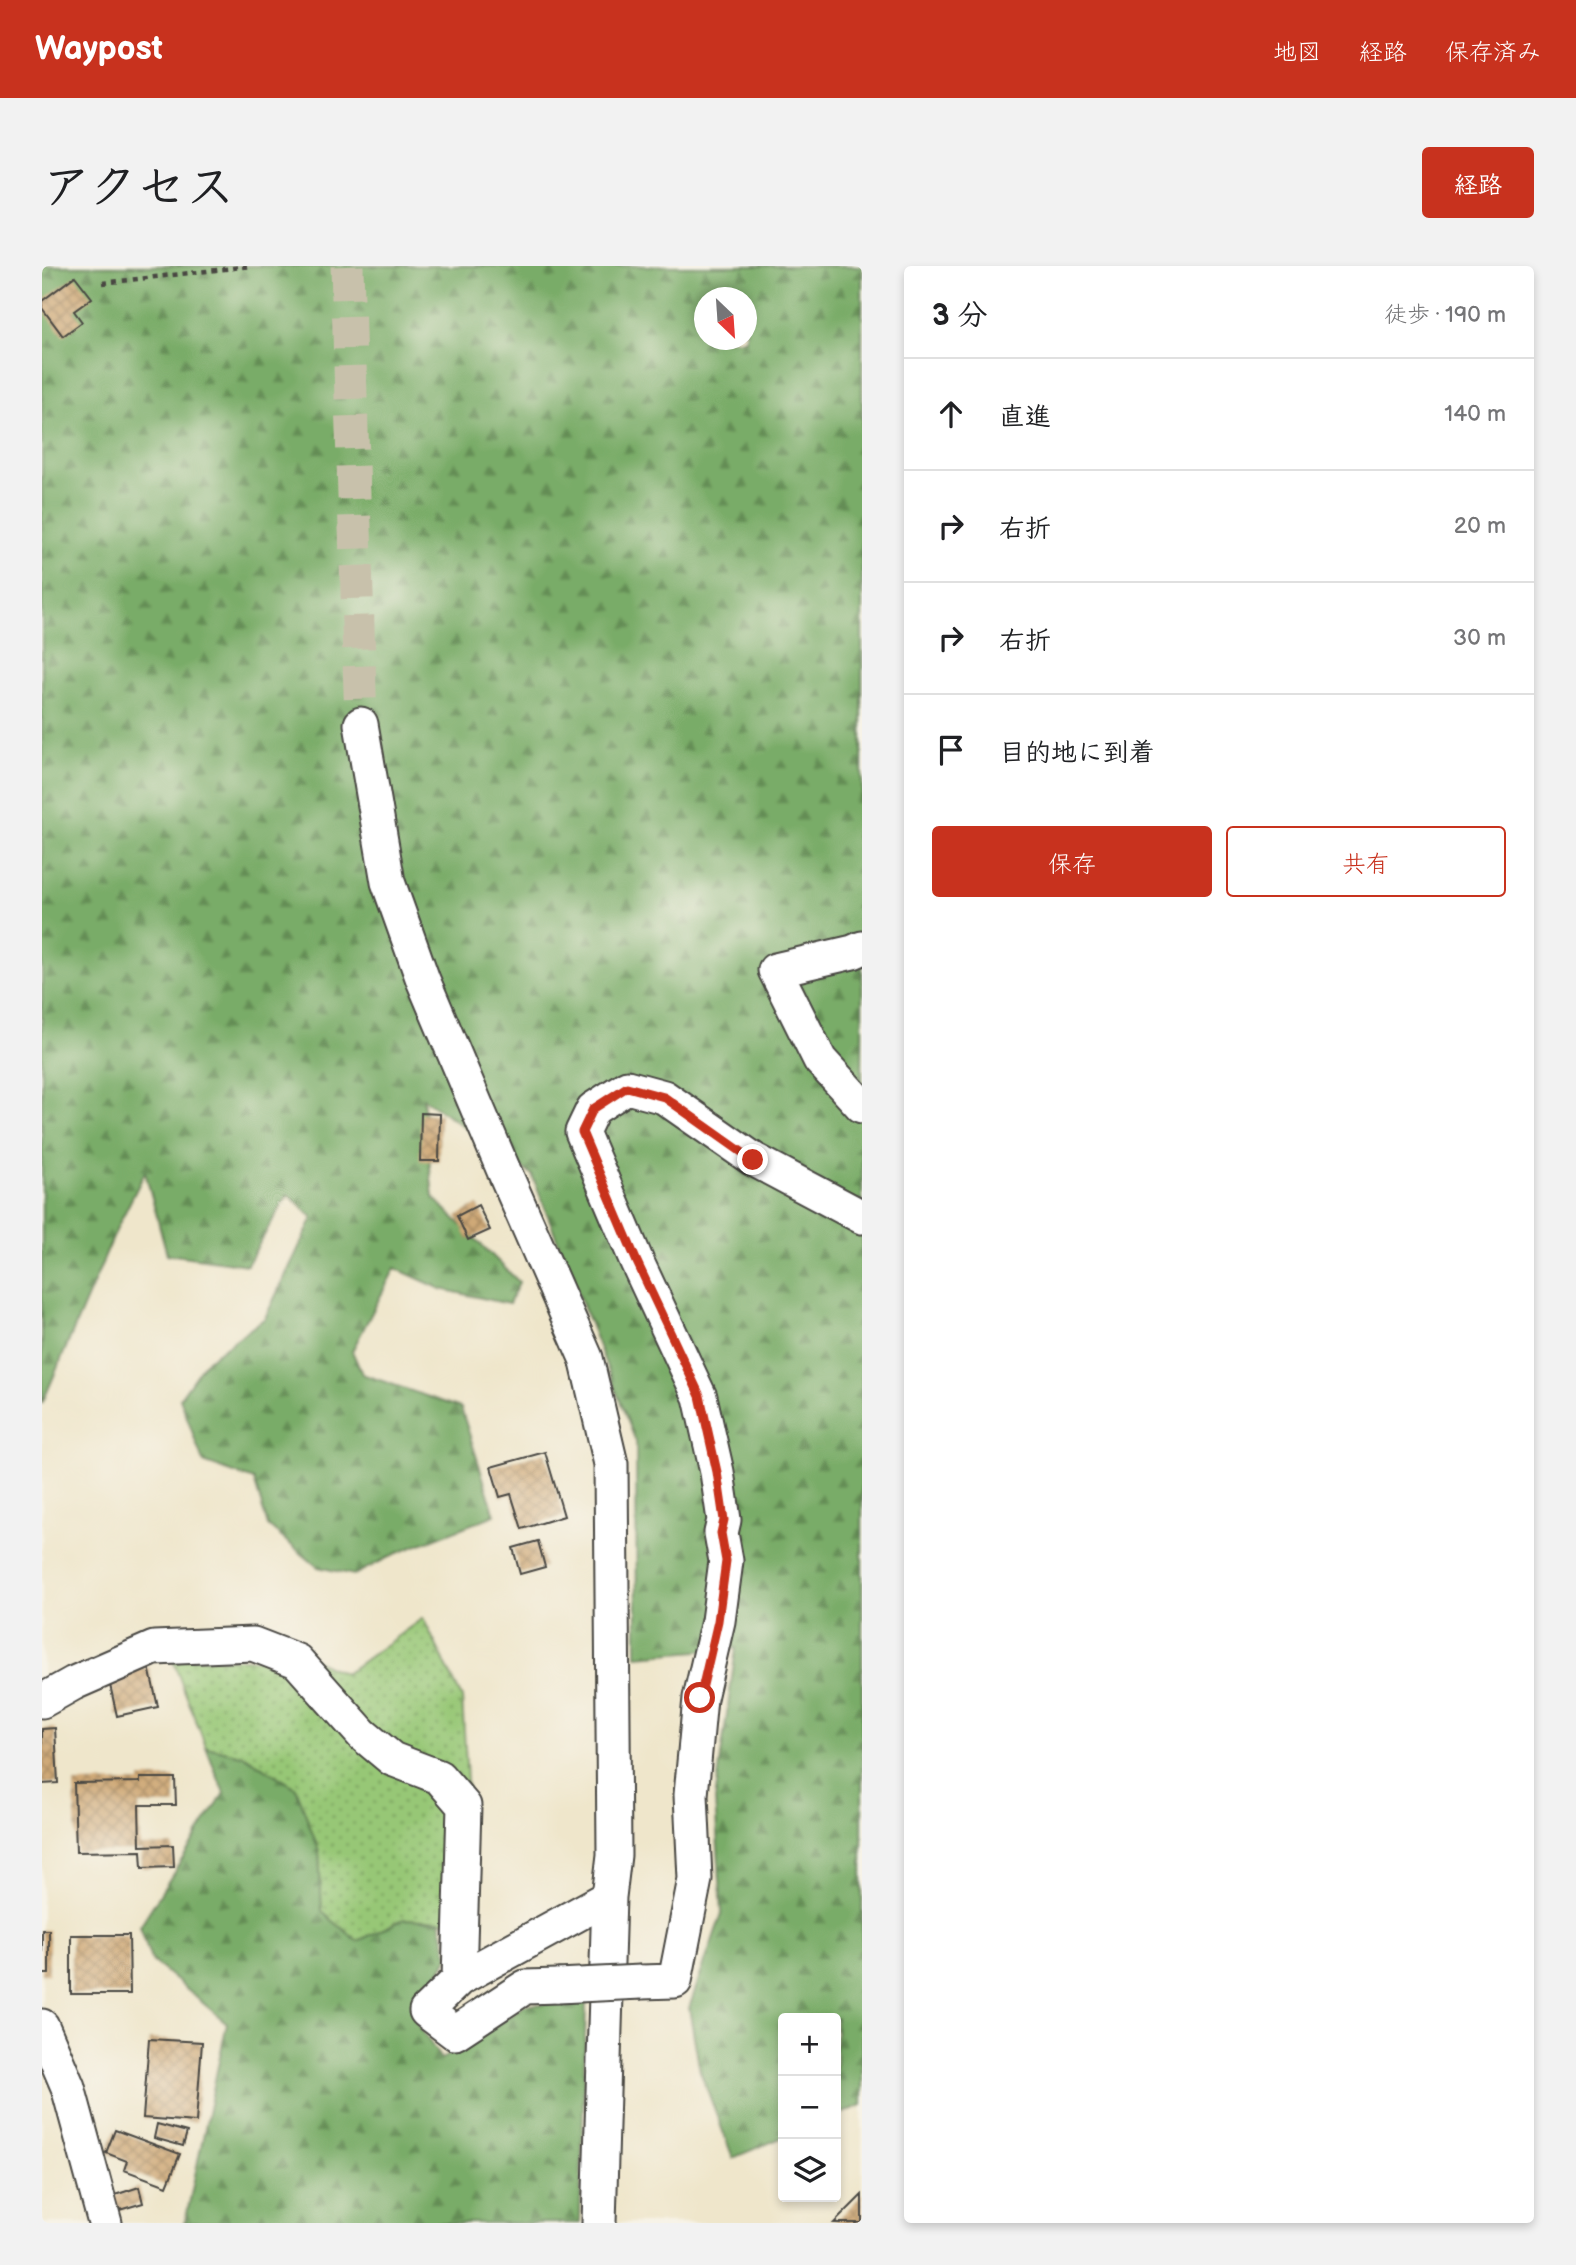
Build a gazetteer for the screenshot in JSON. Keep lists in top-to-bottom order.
{
  "north": "bottom right",
  "page": {
    "header": "Waypost",
    "nav": ["地図", "経路", "保存済み"],
    "title": "アクセス",
    "buttons": [
      "経路",
      ["保存", "共有"]
    ],
    "heading": ["3 分", "徒歩 · 190 m"],
    "list": [
      ["直進", "140 m"],
      ["右折", "20 m"],
      ["右折", "30 m"],
      "目的地に到着"
    ],
    "map_buttons": ["+", "−"]
  }
}
